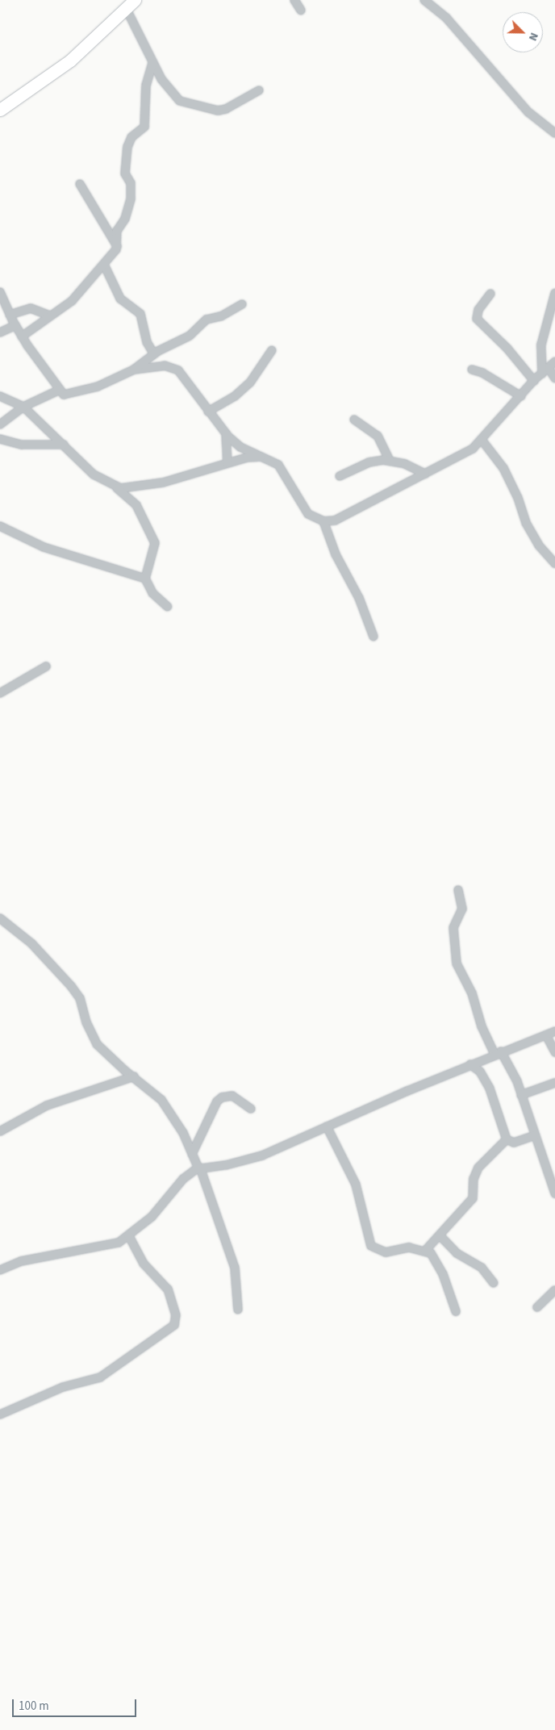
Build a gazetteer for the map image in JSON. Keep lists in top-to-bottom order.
{
  "scale_bar": "100 m",
  "north": "bottom right"
}
